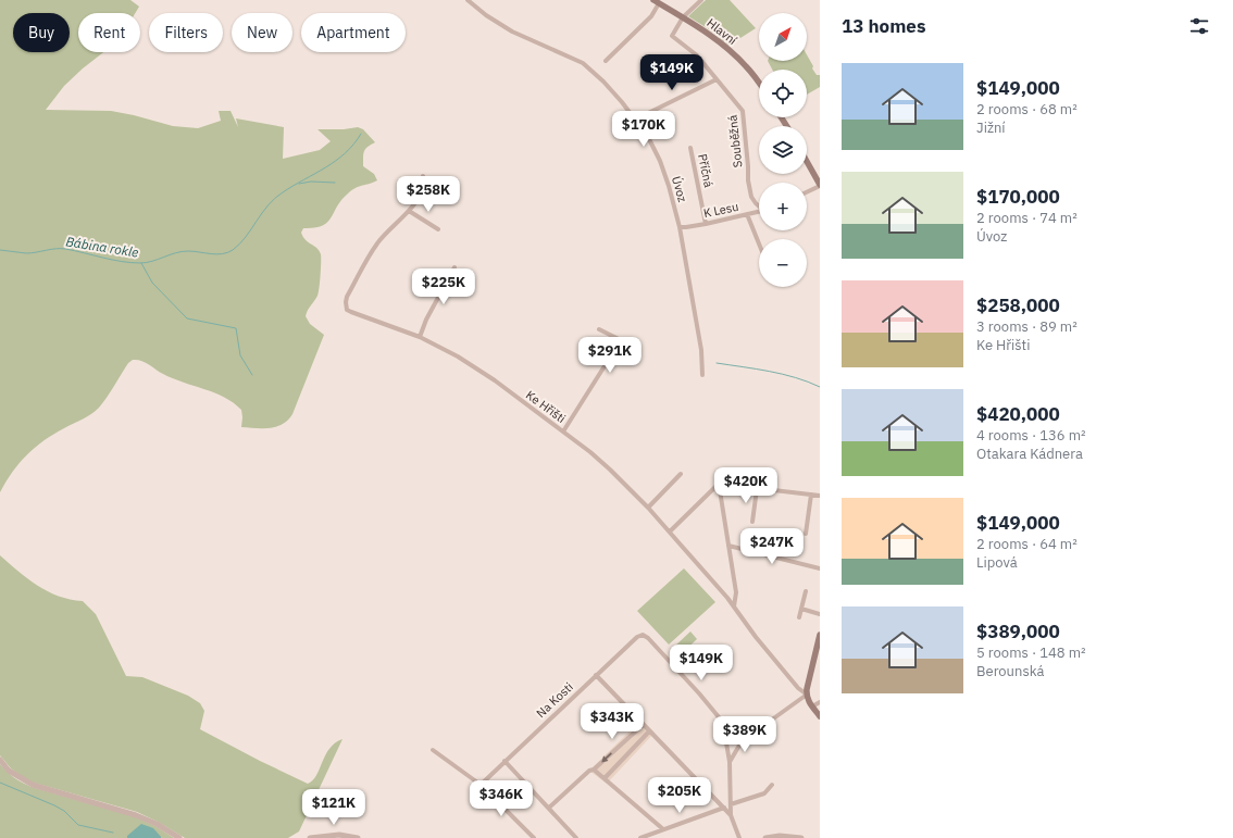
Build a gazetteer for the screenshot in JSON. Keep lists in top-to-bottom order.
{
  "streets": {
    "main road": ["Hlavní"],
    "street": [
      "Souběžná",
      "Příčná",
      "Úvoz",
      "K Lesu",
      "Ke Hřišti",
      "Na Kosti"
    ]
  },
  "crossings": [
    ["Hlavní", "Souběžná"],
    ["Příčná", "K Lesu"],
    ["Úvoz", "K Lesu"]
  ],
  "water": ["Bábina rokle"],
  "north": "top right",
  "page": {
    "heading": "13 homes",
    "map_buttons": ["+", "−"],
    "chip": [
      "Buy",
      "Rent",
      "Filters",
      "New",
      "Apartment"
    ],
    "list": [
      {
        "name": "$149,000",
        "note": "2 rooms · 68 m² · Jižní"
      },
      {
        "name": "$170,000",
        "note": "2 rooms · 74 m² · Úvoz"
      },
      {
        "name": "$258,000",
        "note": "3 rooms · 89 m² · Ke Hřišti"
      },
      {
        "name": "$420,000",
        "note": "4 rooms · 136 m² · Otakara Kádnera"
      },
      {
        "name": "$149,000",
        "note": "2 rooms · 64 m² · Lipová"
      },
      {
        "name": "$389,000",
        "note": "5 rooms · 148 m² · Berounská"
      }
    ],
    "price": [
      "$149K",
      "$170K",
      "$258K",
      "$225K",
      "$291K",
      "$420K",
      "$247K",
      "$149K",
      "$343K",
      "$389K",
      "$205K",
      "$346K",
      "$121K"
    ]
  }
}
